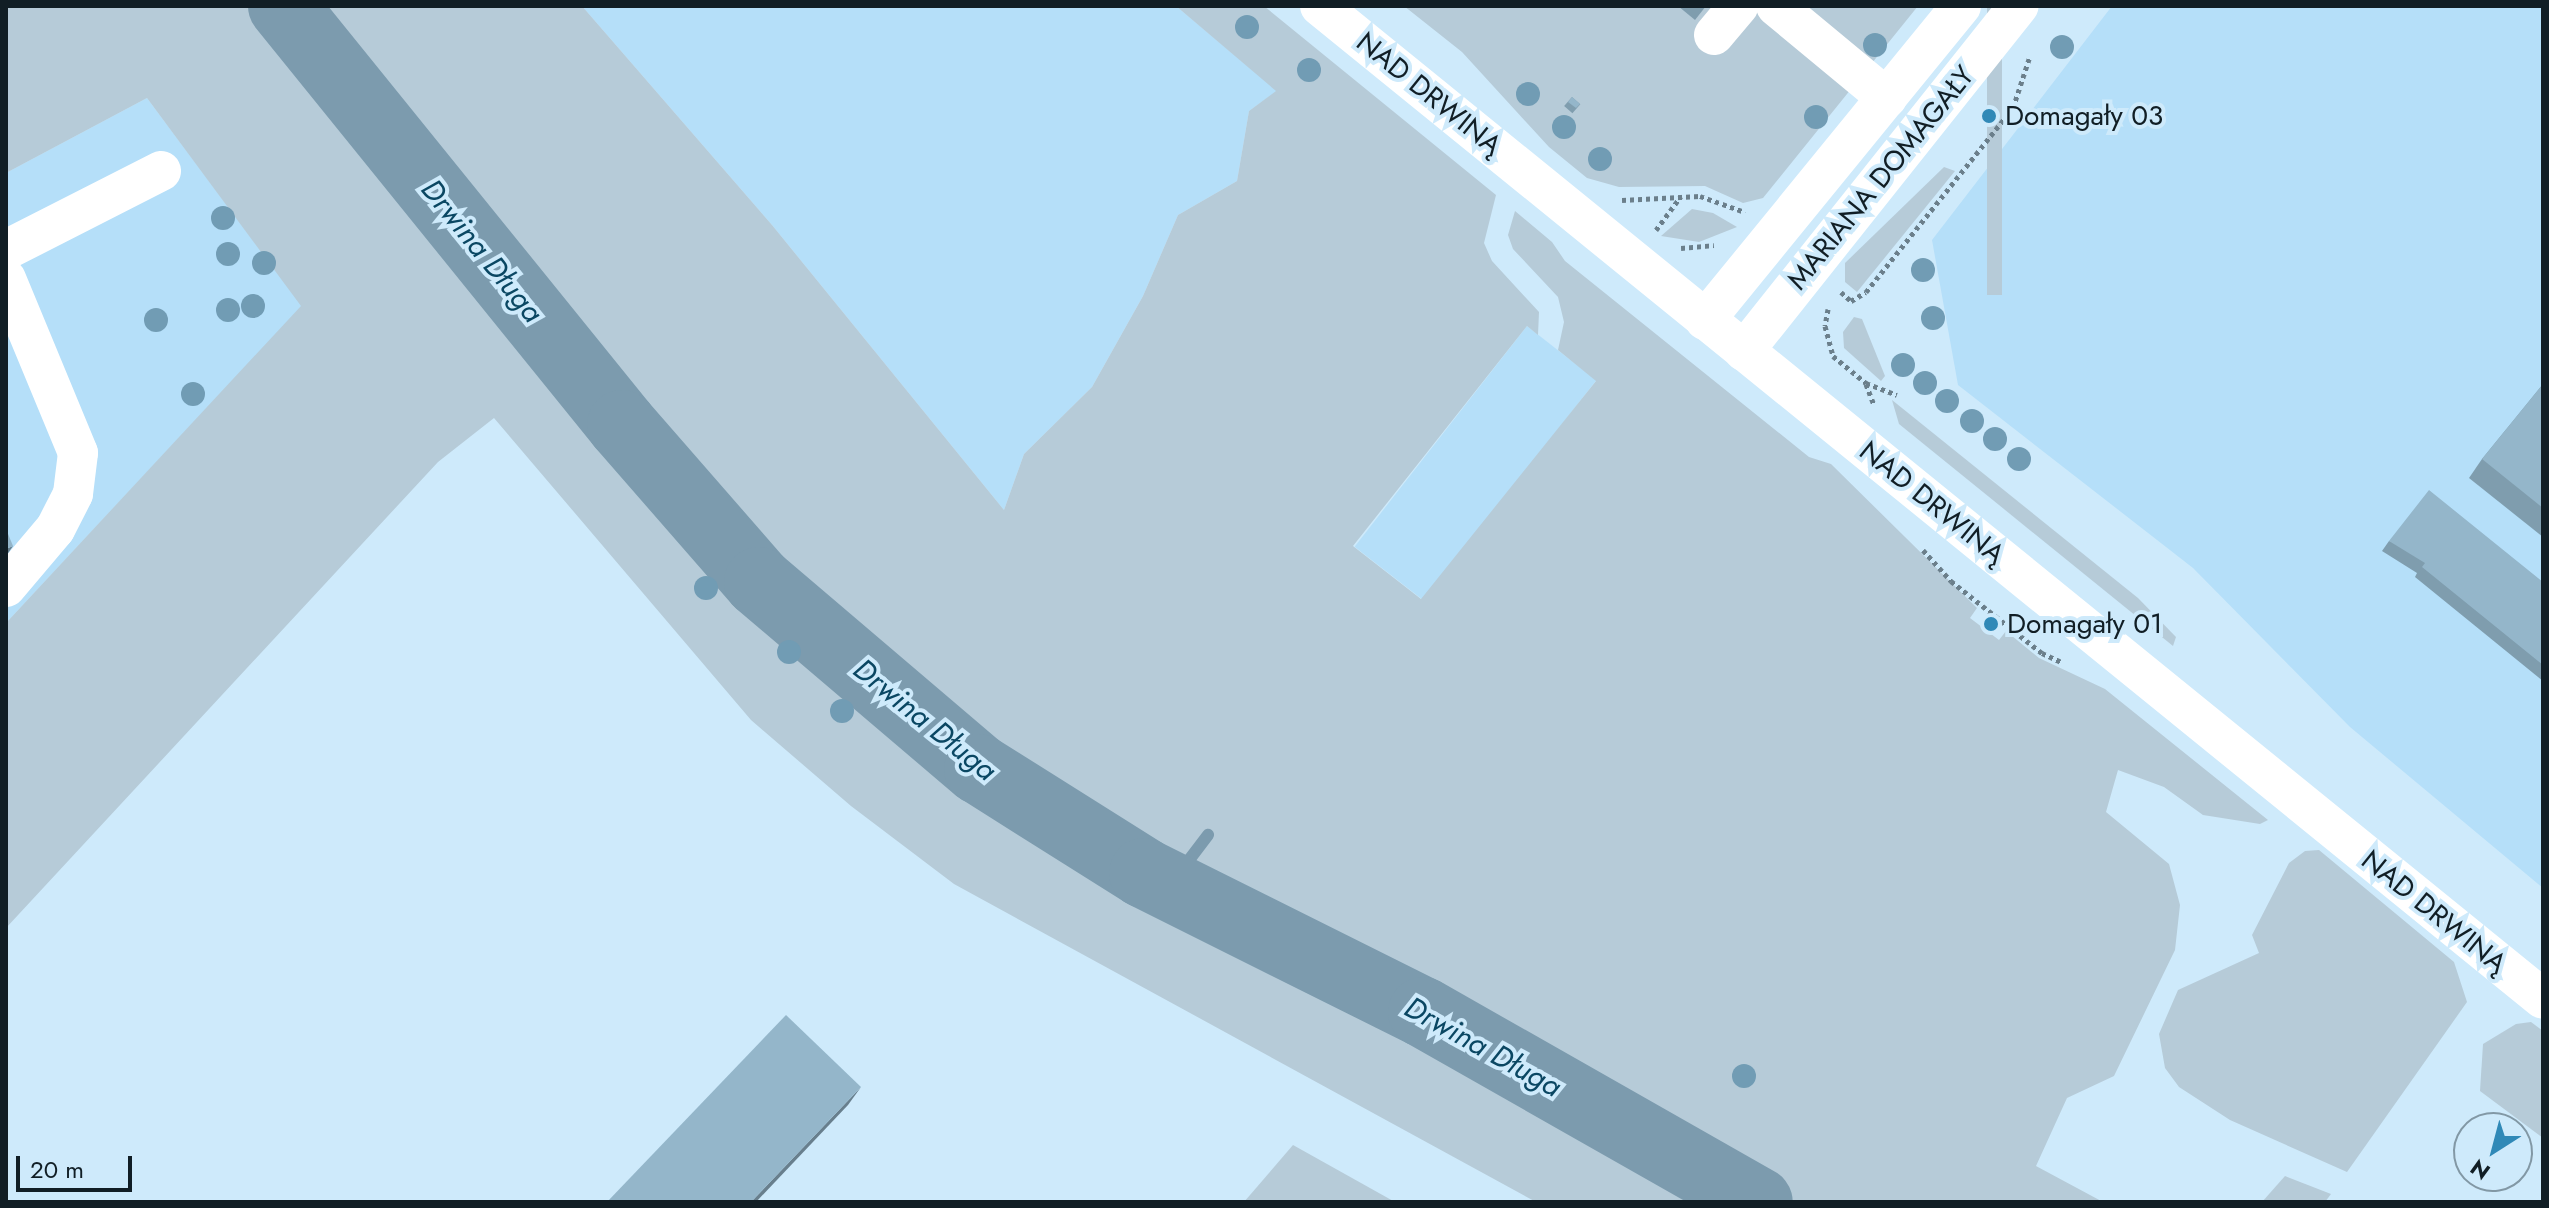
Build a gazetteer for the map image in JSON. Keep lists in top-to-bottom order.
{
  "streets": {
    "street": ["NAD DRWINĄ", "MARIANA DOMAGAŁY"]
  },
  "crossings": [
    ["NAD DRWINĄ", "MARIANA DOMAGAŁY"]
  ],
  "water": ["Drwina Długa"],
  "places": ["Domagały 03", "Domagały 01"],
  "scale_bar": "20 m",
  "north": "bottom left"
}
